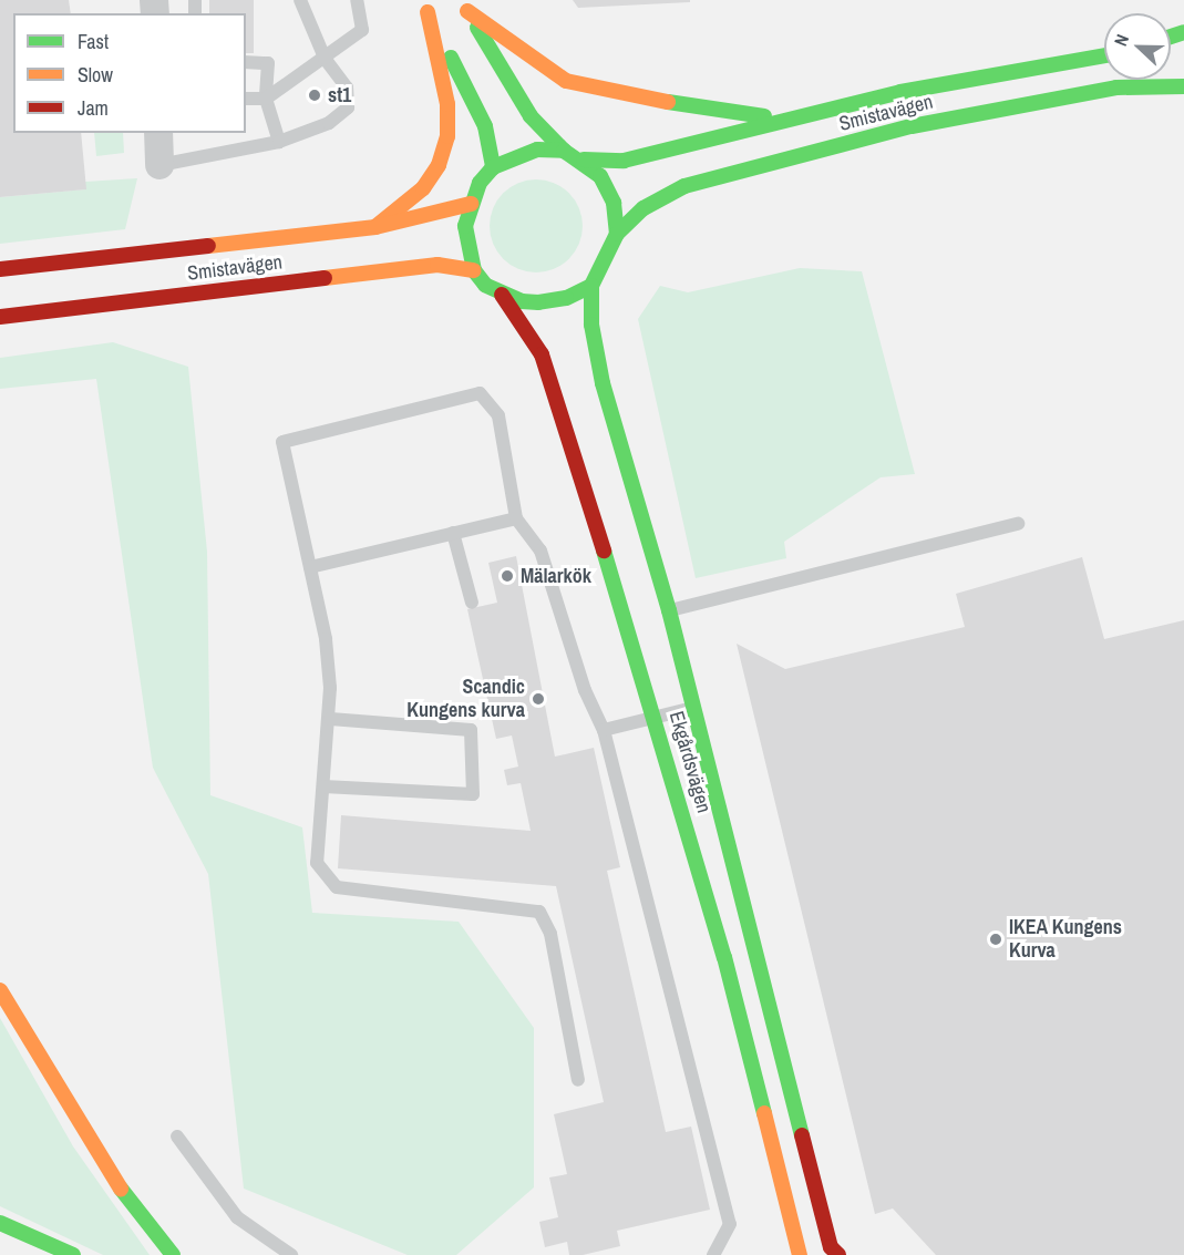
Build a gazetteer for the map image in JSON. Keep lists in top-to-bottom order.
{
  "streets": {
    "main road": ["Smistavägen", "Ekgårdsvägen"]
  },
  "crossings": [
    ["Smistavägen", "Ekgårdsvägen"]
  ],
  "places": [
    "st1",
    "Mälarkök",
    "Scandic Kungens kurva",
    "IKEA Kungens Kurva"
  ],
  "legend": ["Fast", "Slow", "Jam"],
  "north": "left"
}
